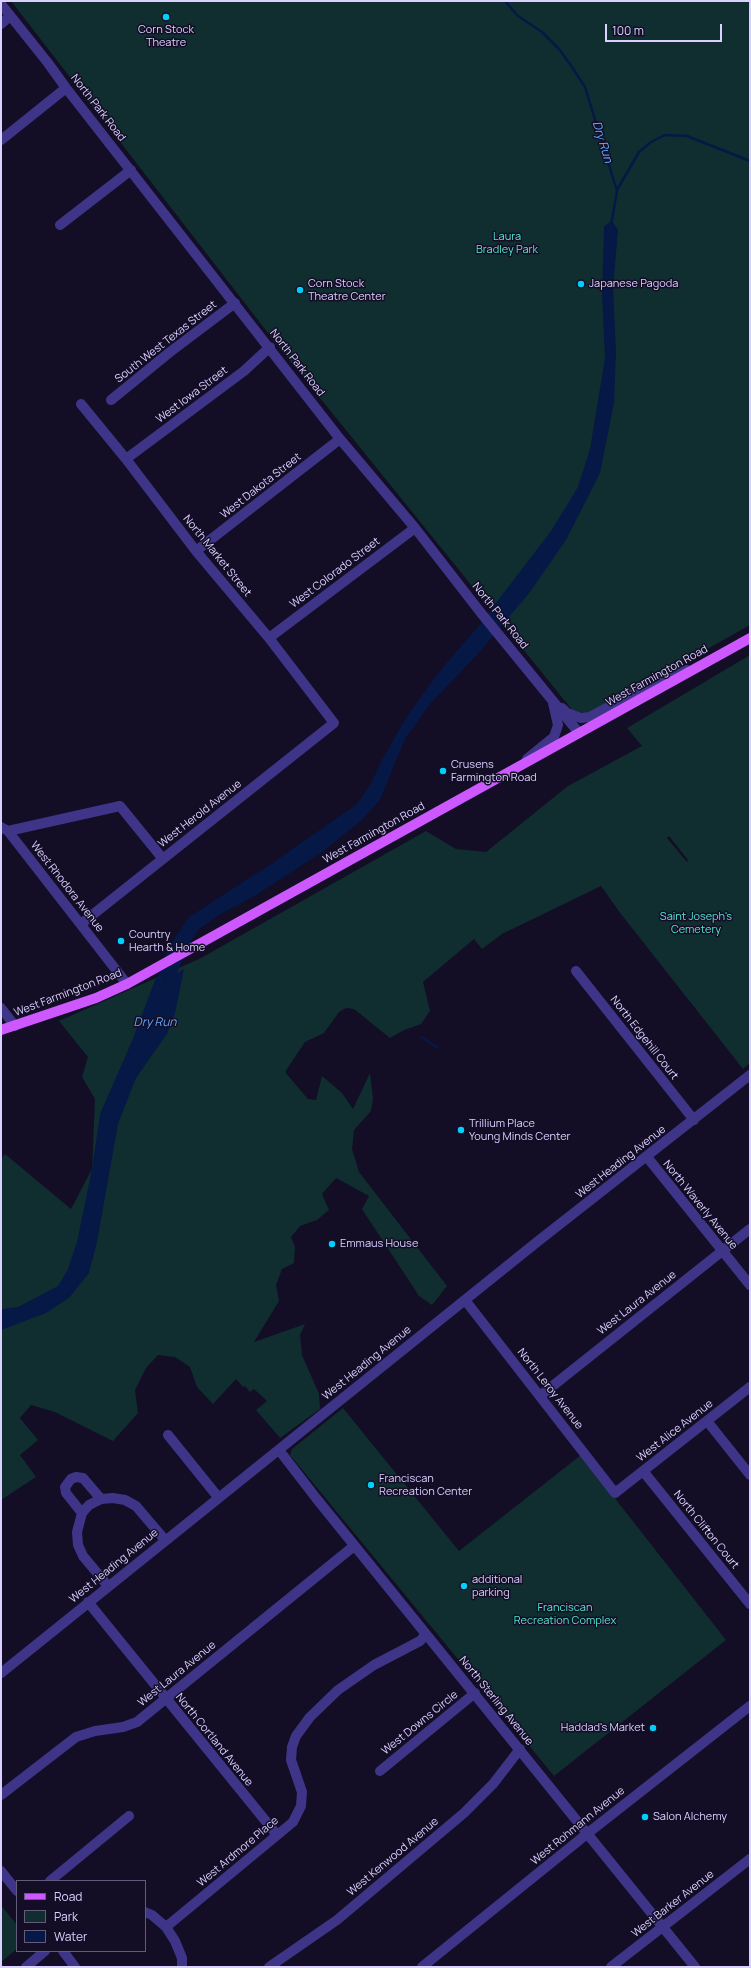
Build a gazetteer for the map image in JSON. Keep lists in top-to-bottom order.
{
  "streets": {
    "main road": ["West Farmington Road"],
    "street": [
      "North Park Road",
      "South West Texas Street",
      "West Iowa Street",
      "West Dakota Street",
      "North Market Street",
      "West Colorado Street",
      "West Herold Avenue",
      "West Rhodora Avenue",
      "North Edgehill Court",
      "West Heading Avenue",
      "North Waverly Avenue",
      "West Laura Avenue",
      "North Leroy Avenue",
      "West Alice Avenue",
      "North Clifton Court",
      "North Sterling Avenue",
      "West Downs Circle",
      "North Cortland Avenue",
      "West Rohmann Avenue",
      "West Ardmore Place",
      "West Kenwood Avenue",
      "West Barker Avenue"
    ]
  },
  "crossings": [
    ["North Park Road", "South West Texas Street"],
    ["North Park Road", "West Iowa Street"],
    ["North Park Road", "West Dakota Street"],
    ["North Park Road", "West Colorado Street"],
    ["North Park Road", "West Farmington Road"],
    ["West Iowa Street", "North Market Street"],
    ["West Dakota Street", "North Market Street"],
    ["North Market Street", "West Colorado Street"],
    ["North Market Street", "West Herold Avenue"],
    ["West Farmington Road", "West Rhodora Avenue"],
    ["West Herold Avenue", "West Rhodora Avenue"],
    ["North Edgehill Court", "West Heading Avenue"],
    ["West Heading Avenue", "North Waverly Avenue"],
    ["West Heading Avenue", "North Leroy Avenue"],
    ["West Heading Avenue", "North Sterling Avenue"],
    ["West Heading Avenue", "North Cortland Avenue"],
    ["North Waverly Avenue", "West Laura Avenue"],
    ["West Laura Avenue", "North Leroy Avenue"],
    ["West Laura Avenue", "North Sterling Avenue"],
    ["West Laura Avenue", "North Cortland Avenue"],
    ["North Leroy Avenue", "West Alice Avenue"],
    ["West Alice Avenue", "North Clifton Court"],
    ["North Sterling Avenue", "West Downs Circle"],
    ["North Sterling Avenue", "West Rohmann Avenue"],
    ["North Sterling Avenue", "West Ardmore Place"],
    ["North Sterling Avenue", "West Kenwood Avenue"],
    ["North Sterling Avenue", "West Barker Avenue"],
    ["North Cortland Avenue", "West Ardmore Place"]
  ],
  "water": ["Dry Run"],
  "parks": ["Laura Bradley Park", "Saint Joseph's Cemetery", "Franciscan Recreation Complex"],
  "places": [
    "Corn Stock Theatre",
    "Japanese Pagoda",
    "Corn Stock Theatre Center",
    "Crusens Farmington Road",
    "Country Hearth & Home",
    "Trillium Place Young Minds Center",
    "Emmaus House",
    "Franciscan Recreation Center",
    "additional parking",
    "Haddad's Market",
    "Salon Alchemy"
  ],
  "legend": ["Road", "Park", "Water"],
  "scale_bar": "100 m"
}
